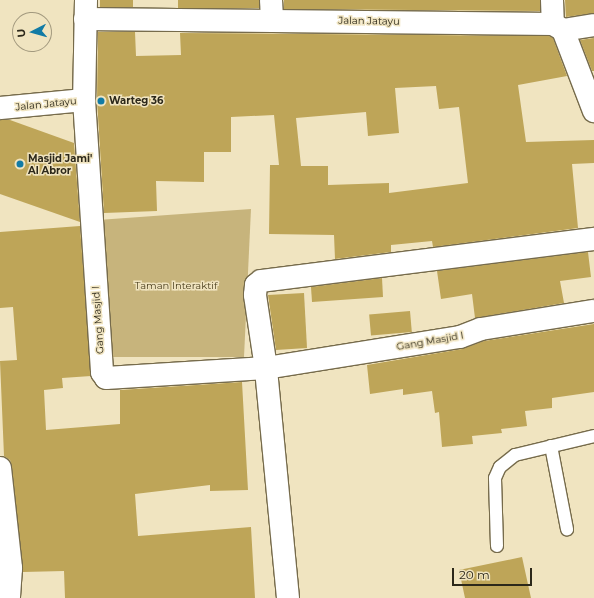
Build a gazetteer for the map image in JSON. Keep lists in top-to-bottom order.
{
  "streets": {
    "street": ["Jalan Jatayu", "Gang Masjid I"]
  },
  "crossings": [
    ["Jalan Jatayu", "Gang Masjid I"]
  ],
  "parks": ["Taman Interaktif"],
  "places": ["Warteg 36", "Masjid Jami' Al Abror"],
  "scale_bar": "20 m",
  "north": "left"
}
